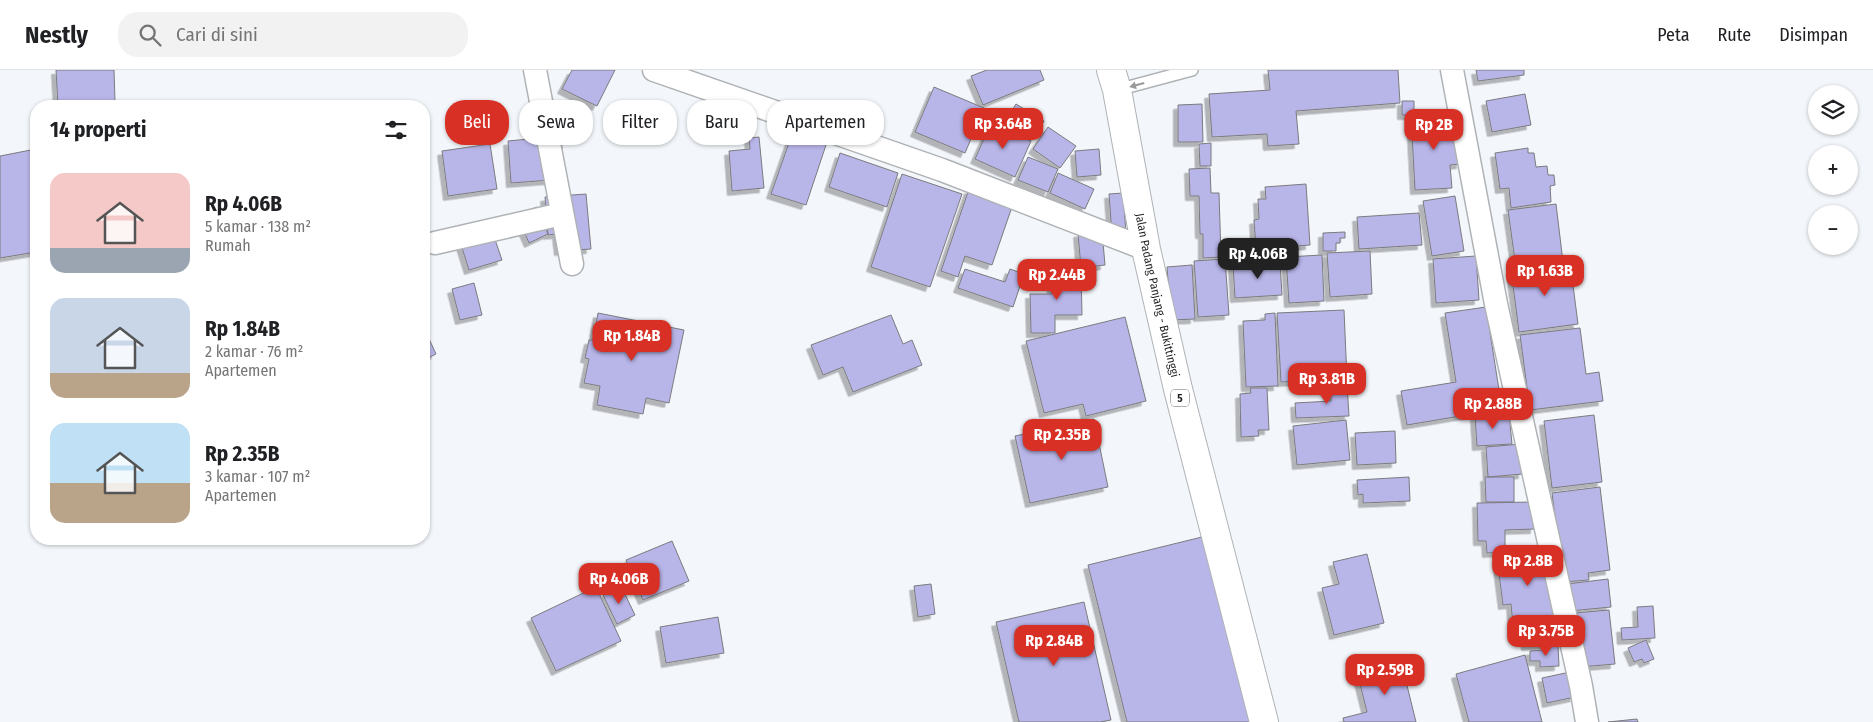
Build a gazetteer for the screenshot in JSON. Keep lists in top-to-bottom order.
{
  "streets": {
    "highway": ["Jalan Padang Panjang - Bukittinggi", "5"]
  },
  "page": {
    "header": "Nestly",
    "search": "Cari di sini",
    "nav": ["Peta", "Rute", "Disimpan"],
    "map_buttons": ["+", "−"],
    "chip": [
      "Beli",
      "Sewa",
      "Filter",
      "Baru",
      "Apartemen"
    ],
    "heading": "14 properti",
    "price": [
      "Rp 3.64B",
      "Rp 2B",
      "Rp 4.06B",
      "Rp 1.63B",
      "Rp 2.44B",
      "Rp 1.84B",
      "Rp 3.81B",
      "Rp 2.88B",
      "Rp 2.35B",
      "Rp 2.8B",
      "Rp 4.06B",
      "Rp 3.75B",
      "Rp 2.84B",
      "Rp 2.59B"
    ],
    "list": [
      {
        "name": "Rp 4.06B",
        "note": "5 kamar · 138 m² · Rumah"
      },
      {
        "name": "Rp 1.84B",
        "note": "2 kamar · 76 m² · Apartemen"
      },
      {
        "name": "Rp 2.35B",
        "note": "3 kamar · 107 m² · Apartemen"
      }
    ]
  }
}
